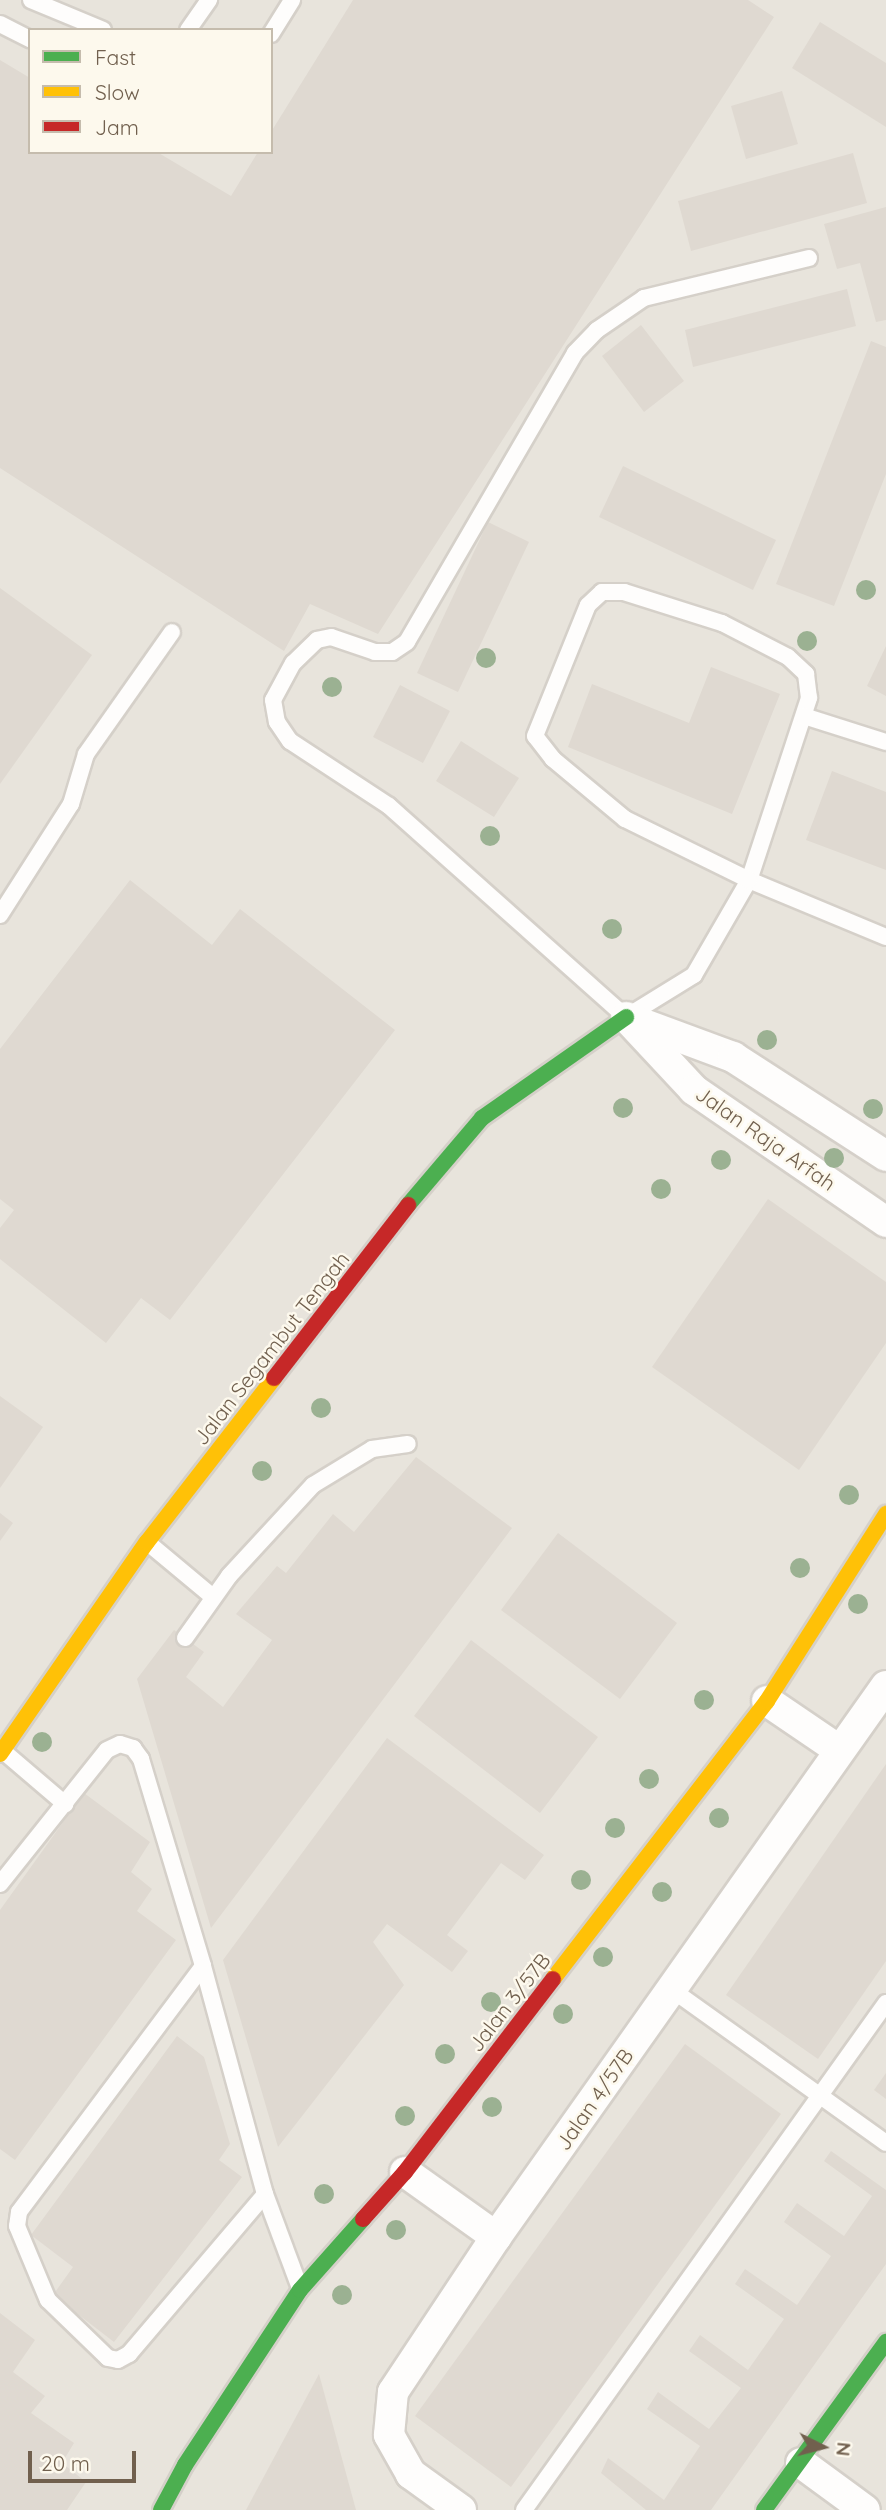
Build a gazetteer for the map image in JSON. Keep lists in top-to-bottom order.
{
  "streets": {
    "street": [
      "Jalan Raja Arfah",
      "Jalan Segambut Tengah",
      "Jalan 3/57B",
      "Jalan 4/57B"
    ]
  },
  "crossings": [
    ["Jalan Raja Arfah", "Jalan Segambut Tengah"]
  ],
  "legend": ["Fast", "Slow", "Jam"],
  "scale_bar": "20 m",
  "north": "right"
}
